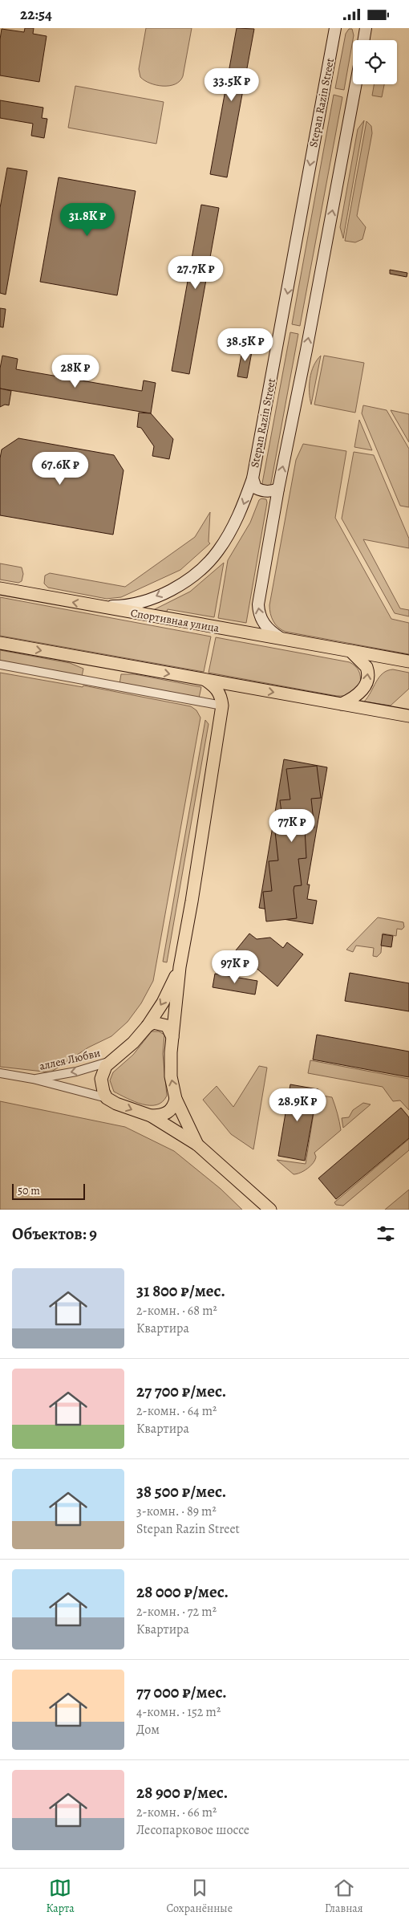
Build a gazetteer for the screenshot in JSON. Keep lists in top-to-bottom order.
{
  "streets": {
    "main road": ["Stepan Razin Street", "Спортивная улица"],
    "street": ["аллея Любви"]
  },
  "crossings": [
    ["Stepan Razin Street", "Спортивная улица"]
  ],
  "one_way": ["аллея Любви"],
  "scale_bar": "50 m",
  "page": {
    "status": "22:54",
    "price": [
      "33.5K ₽",
      "31.8K ₽",
      "27.7K ₽",
      "38.5K ₽",
      "28K ₽",
      "67.6K ₽",
      "77K ₽",
      "97K ₽",
      "28.9K ₽"
    ],
    "scale": "50 m",
    "heading": "Объектов: 9",
    "list": [
      {
        "name": "31 800 ₽/мес.",
        "note": "2-комн. · 68 m² · Квартира"
      },
      {
        "name": "27 700 ₽/мес.",
        "note": "2-комн. · 64 m² · Квартира"
      },
      {
        "name": "38 500 ₽/мес.",
        "note": "3-комн. · 89 m² · Stepan Razin Street"
      },
      {
        "name": "28 000 ₽/мес.",
        "note": "2-комн. · 72 m² · Квартира"
      },
      {
        "name": "77 000 ₽/мес.",
        "note": "4-комн. · 152 m² · Дом"
      },
      {
        "name": "28 900 ₽/мес.",
        "note": "2-комн. · 66 m² · Лесопарковое шоссе"
      }
    ],
    "tabs": ["Карта", "Сохранённые", "Главная"]
  }
}
